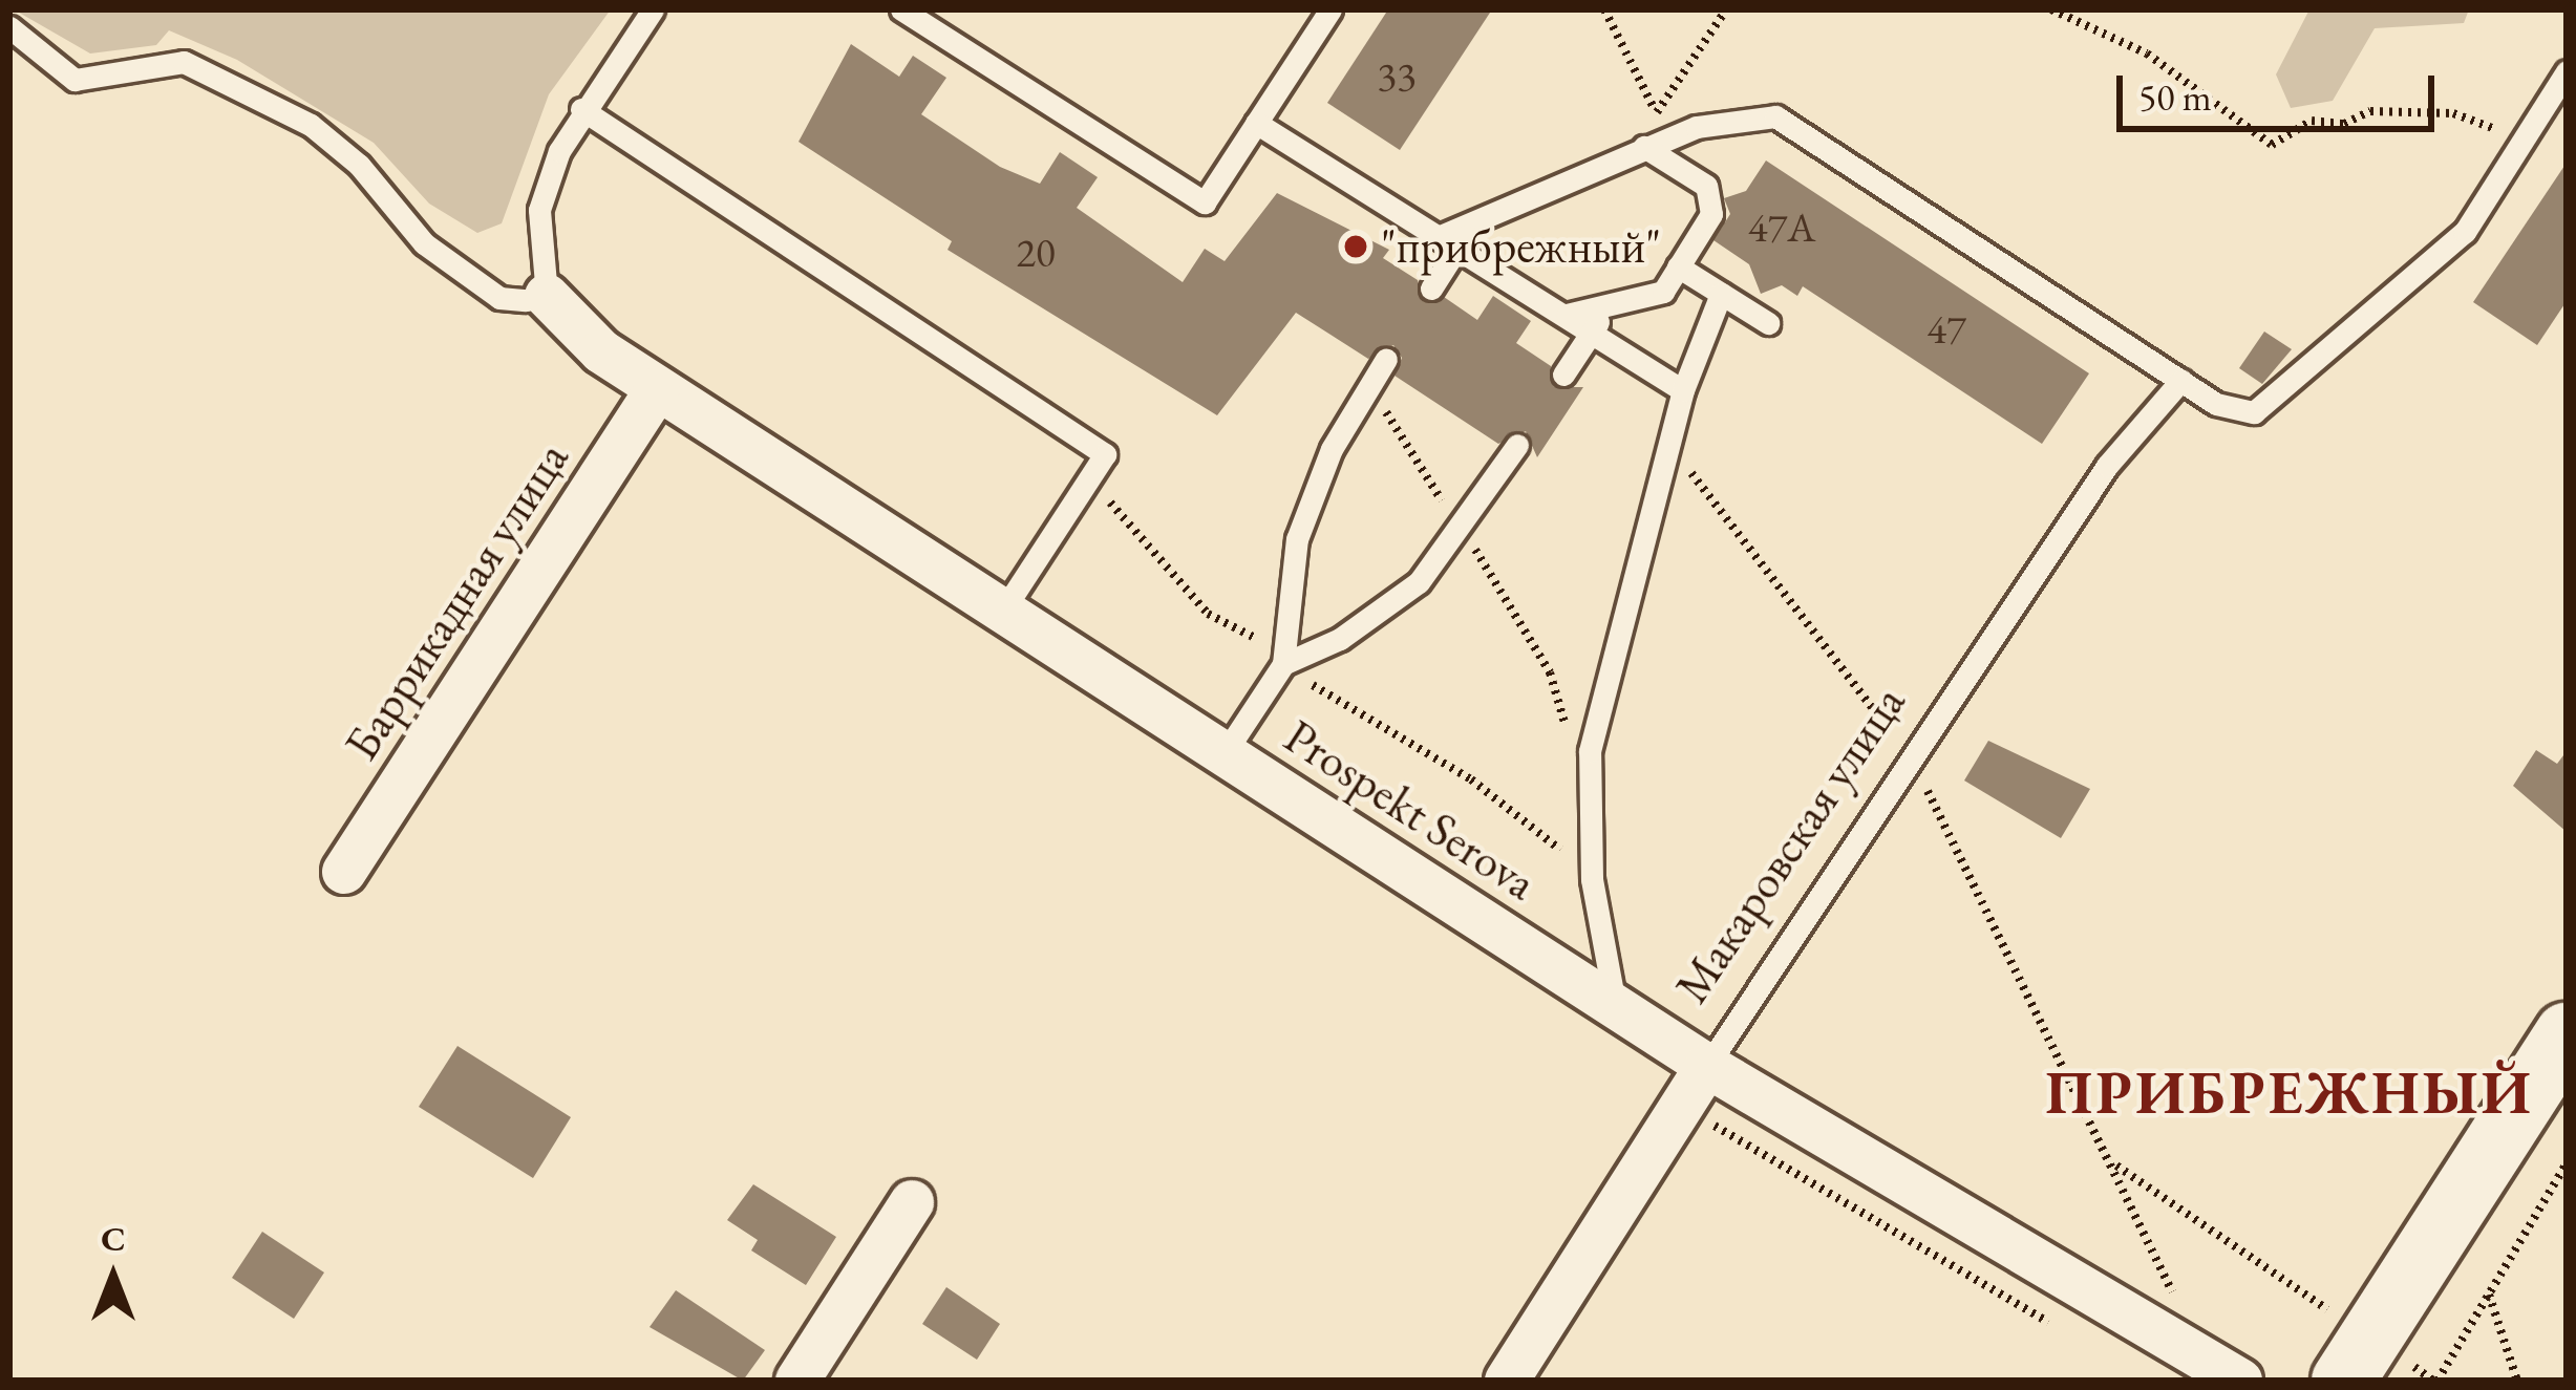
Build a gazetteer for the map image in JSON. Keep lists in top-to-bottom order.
{
  "streets": {
    "street": ["Баррикадная улица", "Prospekt Serova", "Макаровская улица"]
  },
  "crossings": [
    ["Баррикадная улица", "Prospekt Serova"],
    ["Prospekt Serova", "Макаровская улица"]
  ],
  "districts": ["ПРИБРЕЖНЫЙ"],
  "places": ["\"прибрежный\""],
  "house_numbers": [
    "33",
    "47А",
    "20",
    "47"
  ],
  "scale_bar": "50 m",
  "north": "top"
}
